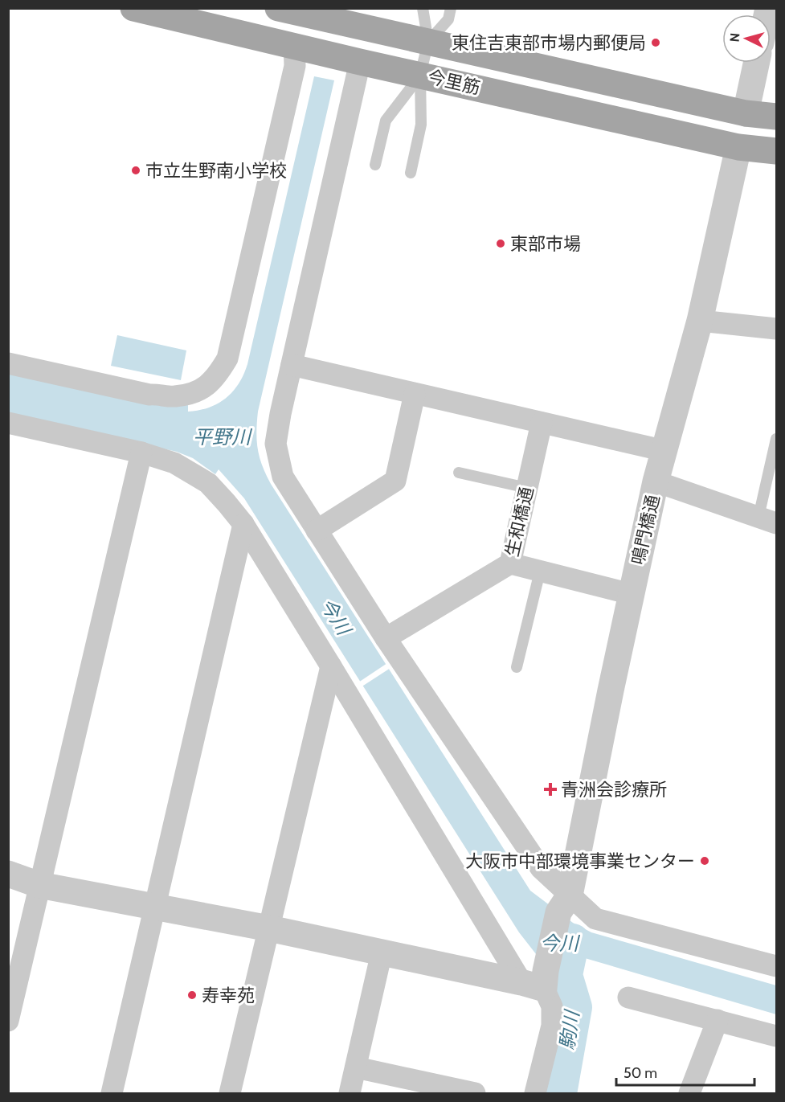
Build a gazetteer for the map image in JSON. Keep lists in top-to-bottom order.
{
  "streets": {
    "main road": ["今里筋"],
    "street": ["生和橋通", "鳴門橋通"]
  },
  "crossings": [
    ["今里筋", "鳴門橋通"]
  ],
  "water": ["平野川", "今川", "駒川"],
  "places": {
    "other": [
      "東住吉東部市場内郵便局",
      "市立生野南小学校",
      "東部市場",
      "大阪市中部環境事業センター",
      "寿幸苑"
    ],
    "health": ["青洲会診療所"]
  },
  "scale_bar": "50 m",
  "north": "left"
}
